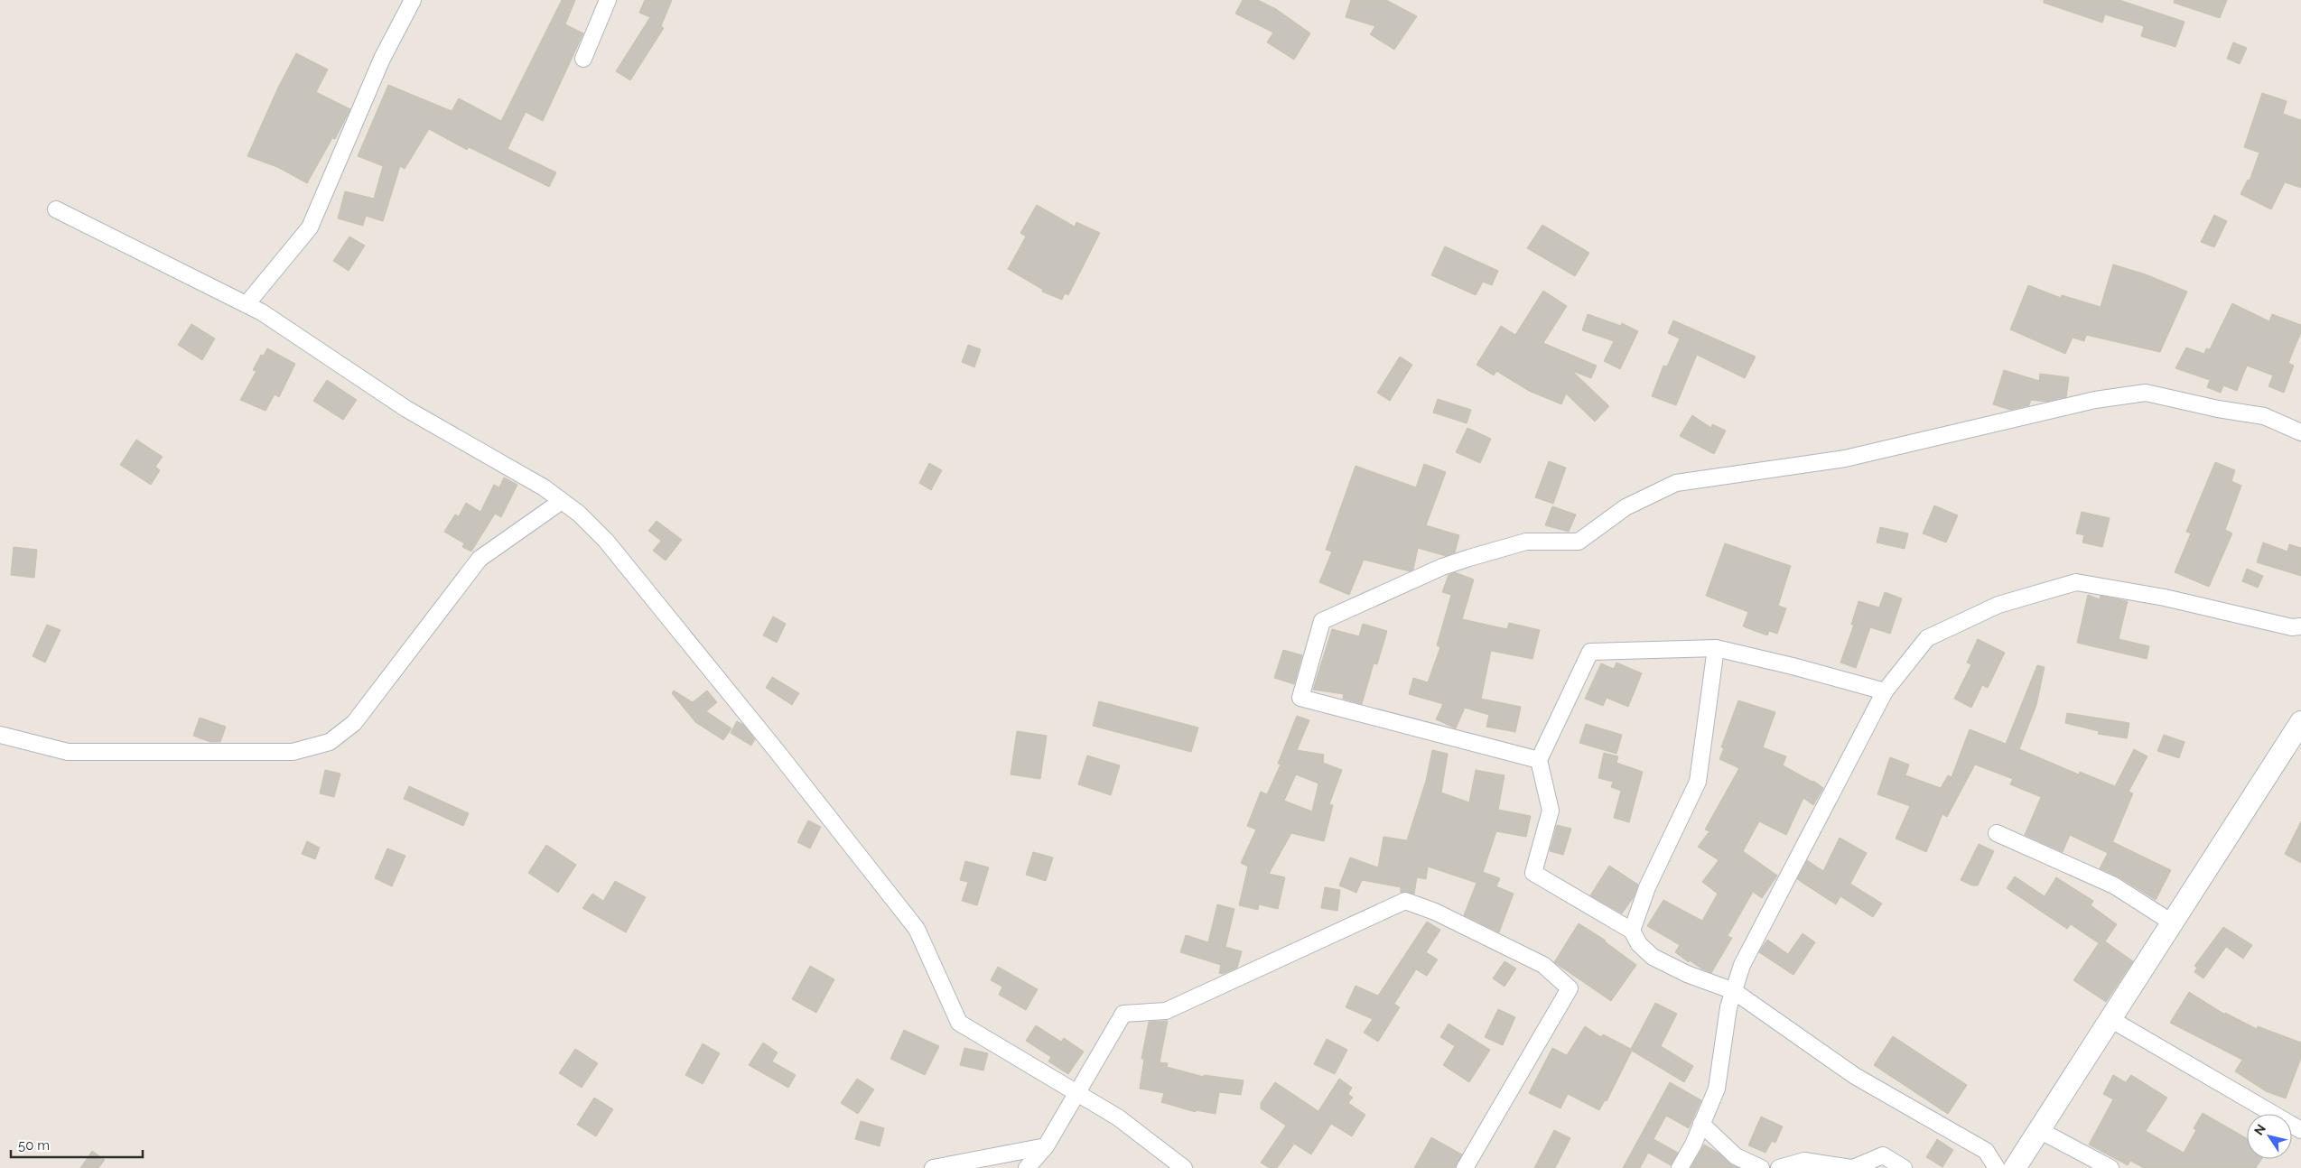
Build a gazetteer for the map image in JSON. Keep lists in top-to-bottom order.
{
  "scale_bar": "50 m",
  "north": "top left"
}
